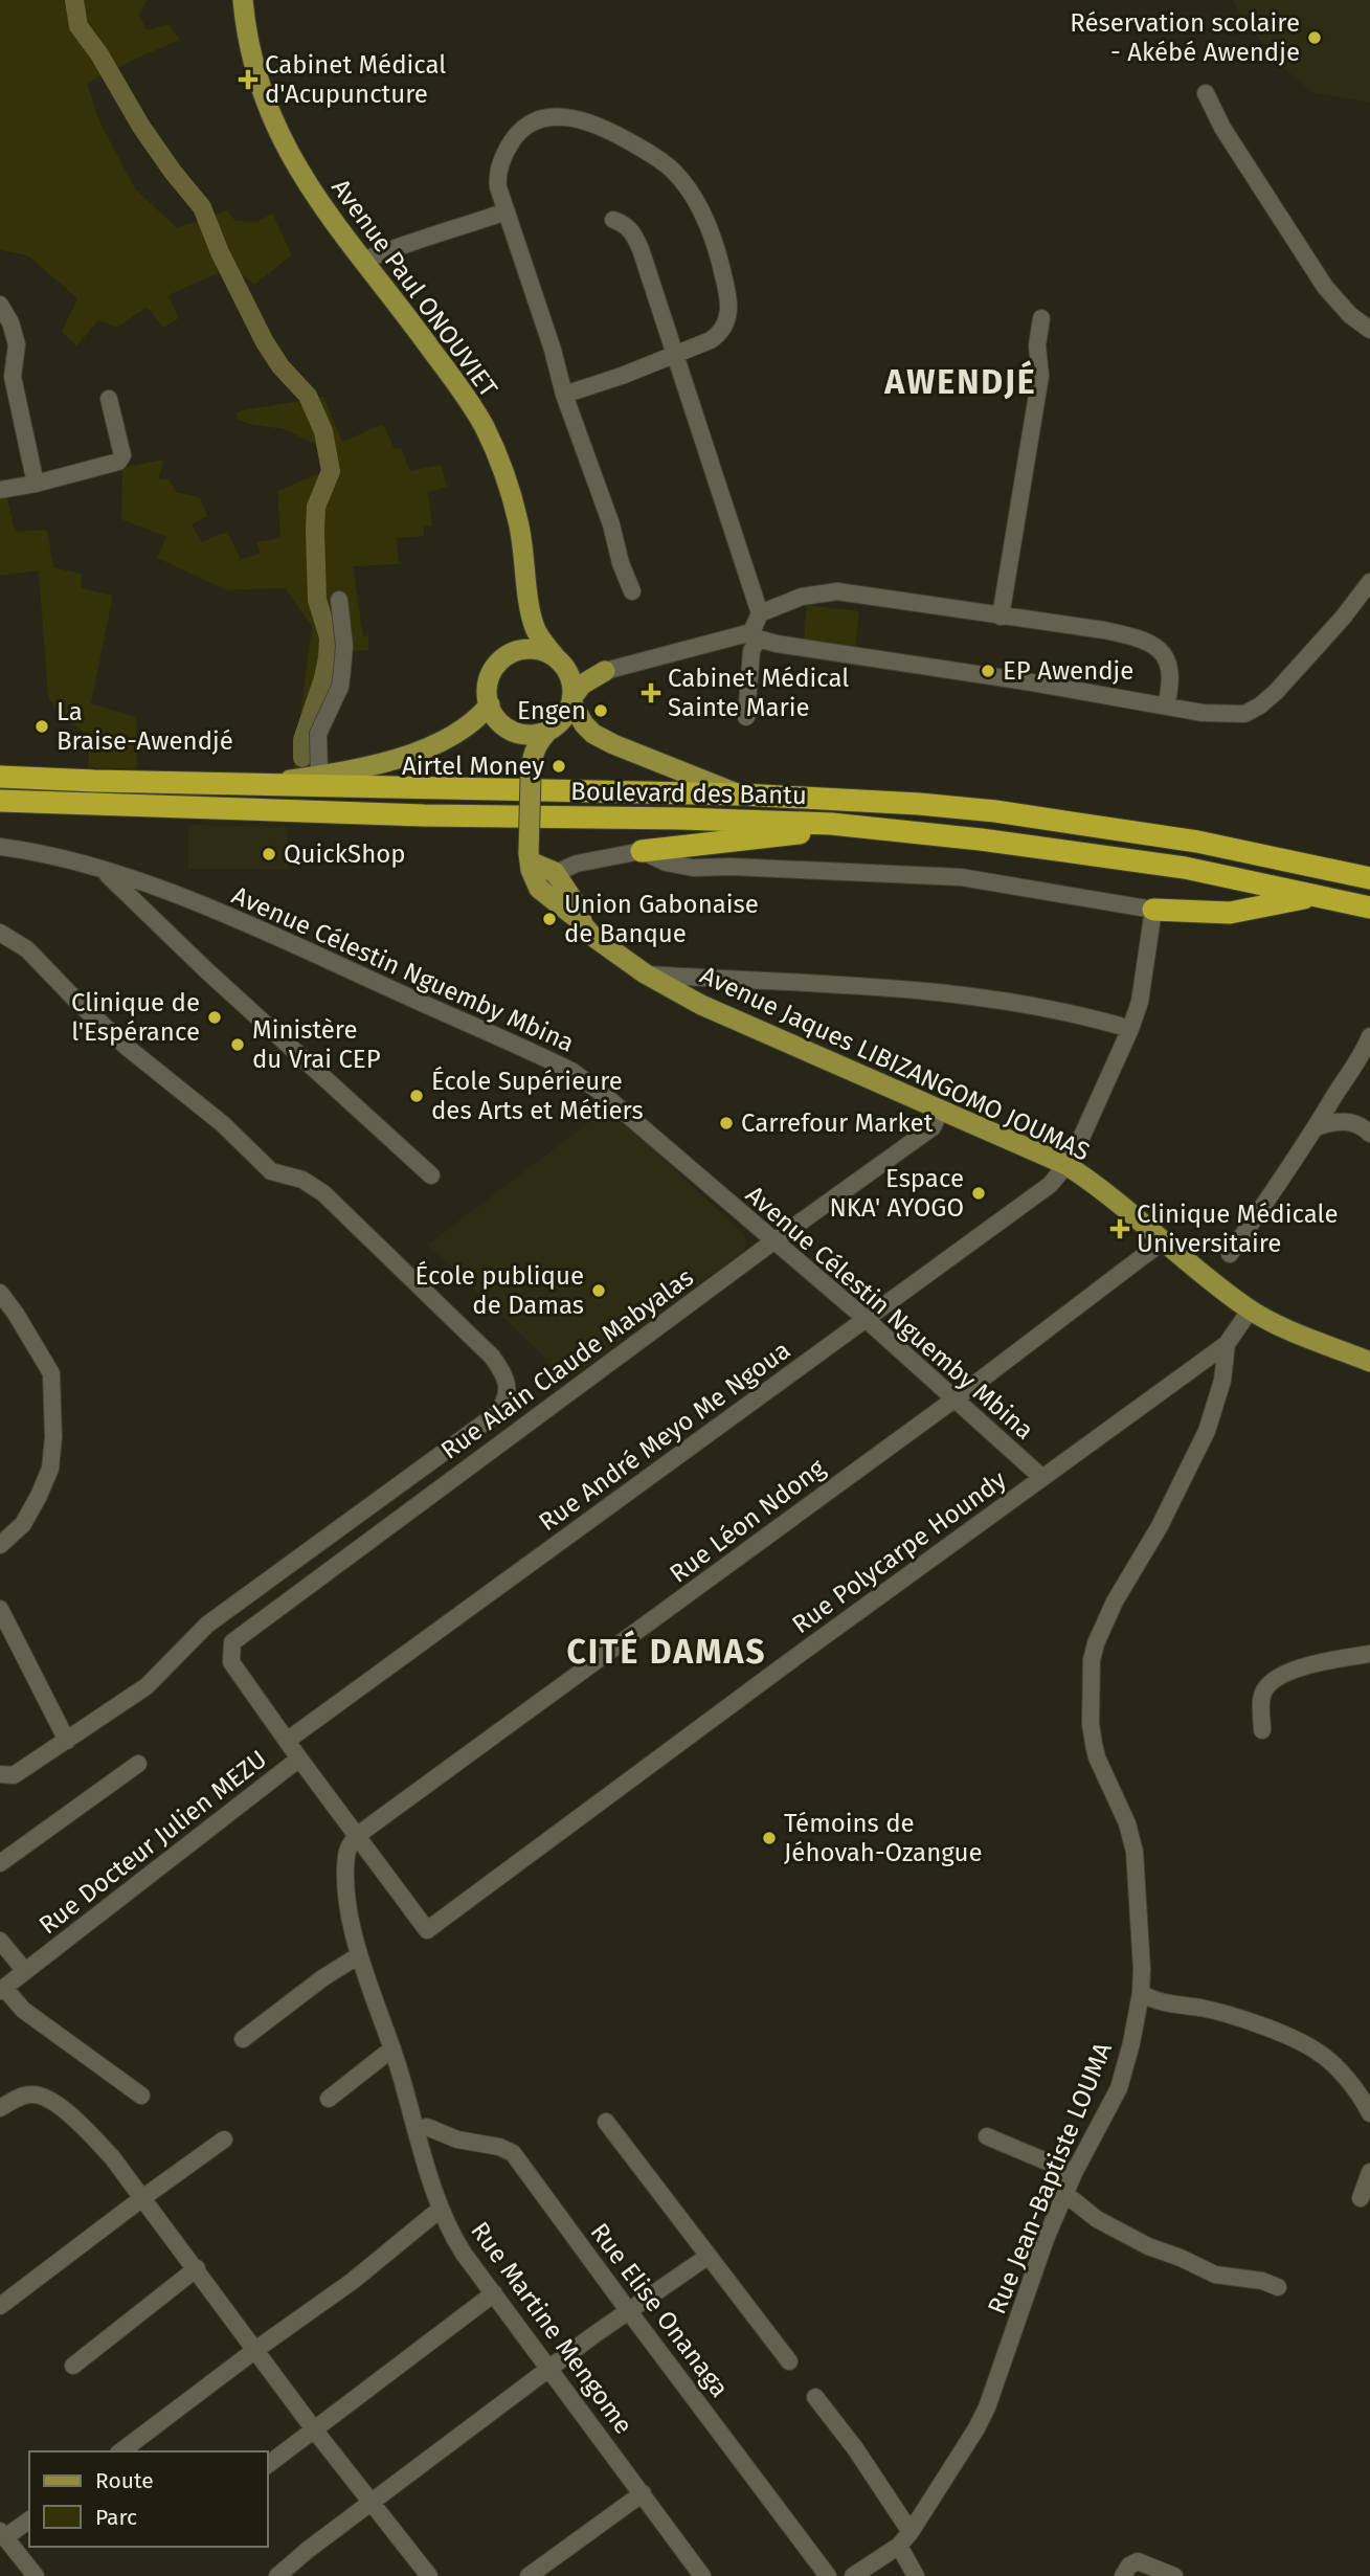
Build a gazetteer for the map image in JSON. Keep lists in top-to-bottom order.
{
  "streets": {
    "highway": ["Boulevard des Bantu"],
    "main road": ["Avenue Paul ONOUVIET", "Avenue Jaques LIBIZANGOMO JOUMAS"],
    "street": [
      "Avenue Célestin Nguemby Mbina",
      "Rue Alain Claude Mabyalas",
      "Rue André Meyo Me Ngoua",
      "Rue Léon Ndong",
      "Rue Polycarpe Houndy",
      "Rue Docteur Julien MEZU",
      "Rue Jean-Baptiste LOUMA",
      "Rue Elise Onanaga",
      "Rue Martine Mengome"
    ]
  },
  "crossings": [
    ["Avenue Célestin Nguemby Mbina", "Rue Alain Claude Mabyalas"],
    ["Avenue Célestin Nguemby Mbina", "Rue André Meyo Me Ngoua"],
    ["Avenue Célestin Nguemby Mbina", "Rue Léon Ndong"],
    ["Avenue Célestin Nguemby Mbina", "Rue Polycarpe Houndy"],
    ["Avenue Jaques LIBIZANGOMO JOUMAS", "Rue Alain Claude Mabyalas"],
    ["Avenue Jaques LIBIZANGOMO JOUMAS", "Rue André Meyo Me Ngoua"],
    ["Avenue Jaques LIBIZANGOMO JOUMAS", "Rue Léon Ndong"],
    ["Avenue Jaques LIBIZANGOMO JOUMAS", "Rue Polycarpe Houndy"],
    ["Rue Alain Claude Mabyalas", "Rue André Meyo Me Ngoua"],
    ["Rue Léon Ndong", "Rue Polycarpe Houndy"],
    ["Rue Léon Ndong", "Rue Martine Mengome"],
    ["Rue Polycarpe Houndy", "Rue Jean-Baptiste LOUMA"],
    ["Rue Polycarpe Houndy", "Rue Martine Mengome"],
    ["Rue Elise Onanaga", "Rue Martine Mengome"]
  ],
  "districts": ["AWENDJÉ", "CITÉ DAMAS"],
  "places": {
    "other": [
      "Réservation scolaire - Akébé Awendje",
      "EP Awendje",
      "Engen",
      "La Braise-Awendjé",
      "Airtel Money",
      "QuickShop",
      "Union Gabonaise de Banque",
      "Clinique de l'Espérance",
      "Ministère du Vrai CEP",
      "École Supérieure des Arts et Métiers",
      "Carrefour Market",
      "Espace NKA' AYOGO",
      "École publique de Damas",
      "Témoins de Jéhovah-Ozangue"
    ],
    "health": ["Cabinet Médical d'Acupuncture", "Cabinet Médical Sainte Marie", "Clinique Médicale Universitaire"]
  },
  "legend": ["Route", "Parc"]
}
